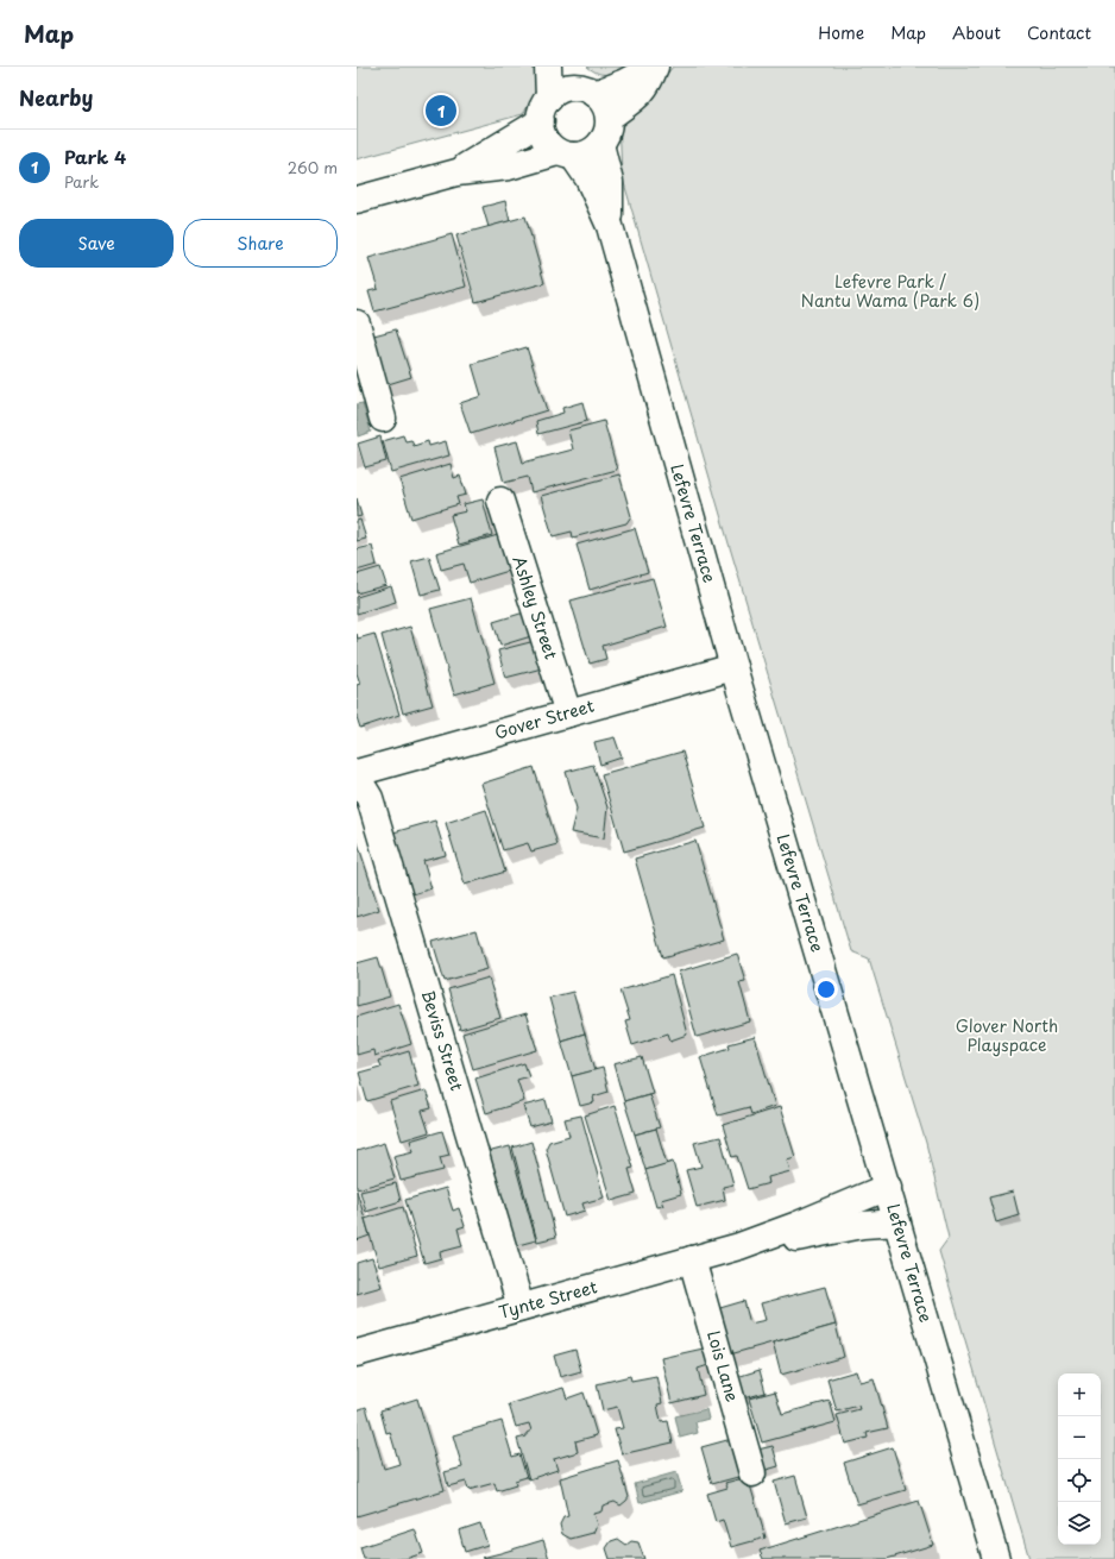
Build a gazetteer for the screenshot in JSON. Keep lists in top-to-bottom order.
{
  "streets": {
    "street": [
      "Lefevre Terrace",
      "Ashley Street",
      "Gover Street",
      "Beviss Street",
      "Tynte Street",
      "Lois Lane"
    ]
  },
  "crossings": [
    ["Lefevre Terrace", "Gover Street"],
    ["Lefevre Terrace", "Tynte Street"],
    ["Ashley Street", "Gover Street"],
    ["Beviss Street", "Tynte Street"],
    ["Tynte Street", "Lois Lane"]
  ],
  "parks": ["Lefevre Park / Nantu Wama (Park 6)", "Glover North Playspace"],
  "page": {
    "header": "Map",
    "nav": [
      "Home",
      "Map",
      "About",
      "Contact"
    ],
    "heading": "Nearby",
    "pins": "1",
    "list": [
      {
        "mark": "1",
        "name": "Park 4",
        "note": "Park",
        "value": "260 m"
      }
    ],
    "buttons": ["Save", "Share"],
    "map_buttons": ["+", "−"]
  }
}
